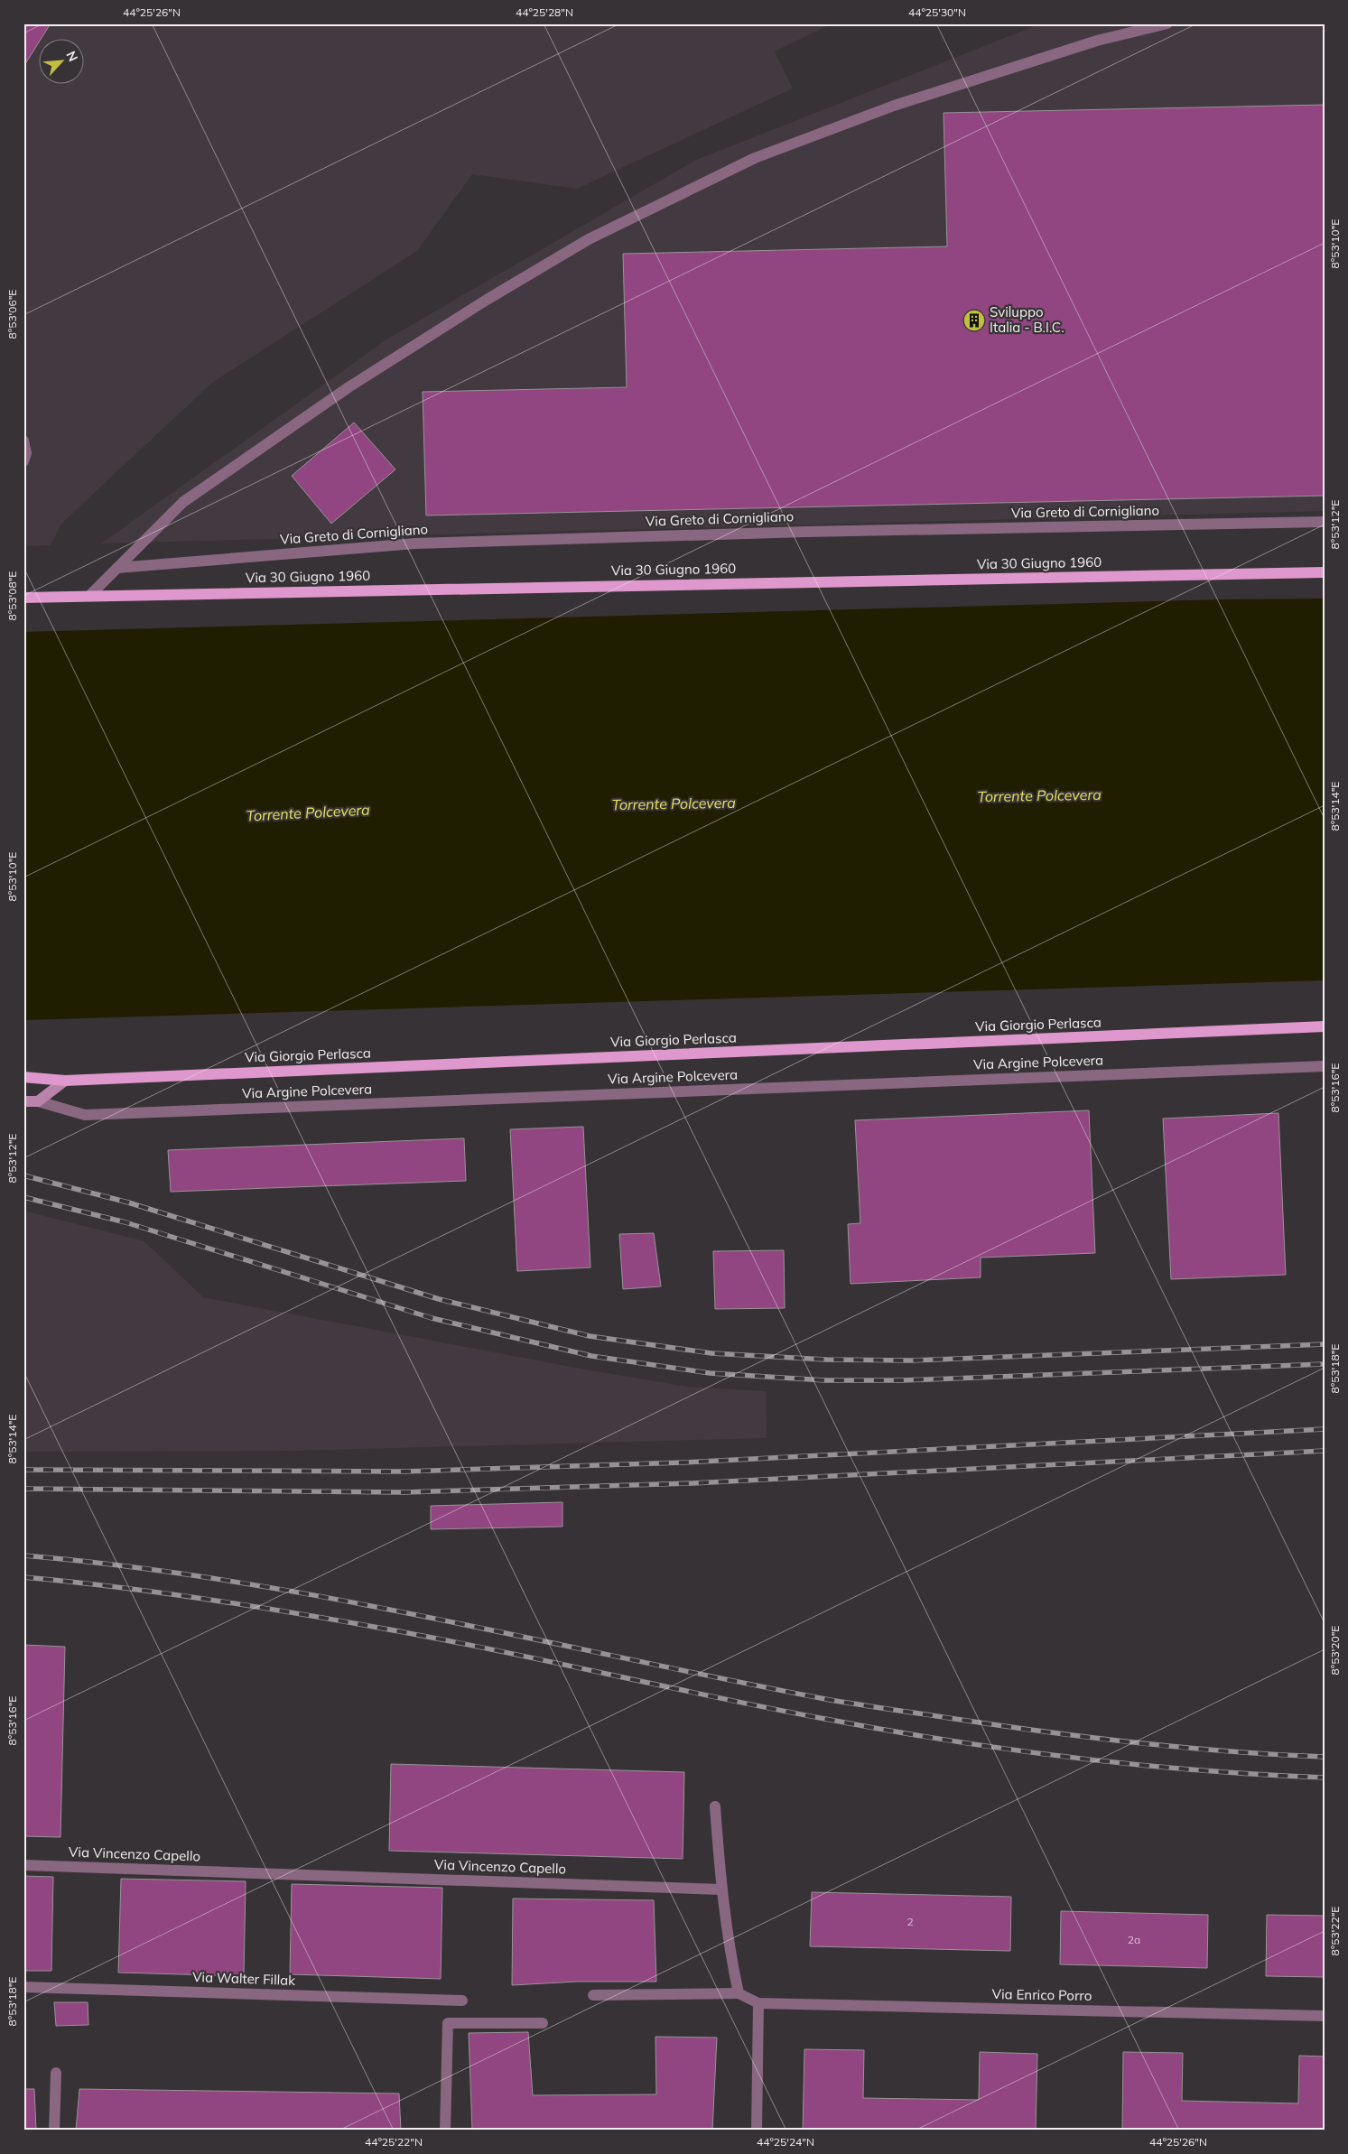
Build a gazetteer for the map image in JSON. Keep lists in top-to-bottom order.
{
  "streets": {
    "main road": ["Via 30 Giugno 1960", "Via Giorgio Perlasca", "Via Argine Polcevera"],
    "street": [
      "Via Greto di Cornigliano",
      "Via Vincenzo Capello",
      "Via Walter Fillak",
      "Via Enrico Porro"
    ]
  },
  "water": ["Torrente Polcevera"],
  "places": {
    "building": ["Sviluppo Italia - B.I.C."]
  },
  "house_numbers": ["2", "2a"],
  "north": "top right",
  "coordinates": [
    "44°25'26\"N",
    "44°25'28\"N",
    "44°25'30\"N",
    "8°53'10\"E",
    "8°53'06\"E",
    "8°53'12\"E",
    "8°53'08\"E",
    "8°53'14\"E",
    "8°53'16\"E",
    "8°53'18\"E",
    "8°53'20\"E",
    "8°53'22\"E",
    "44°25'22\"N",
    "44°25'24\"N"
  ]
}
